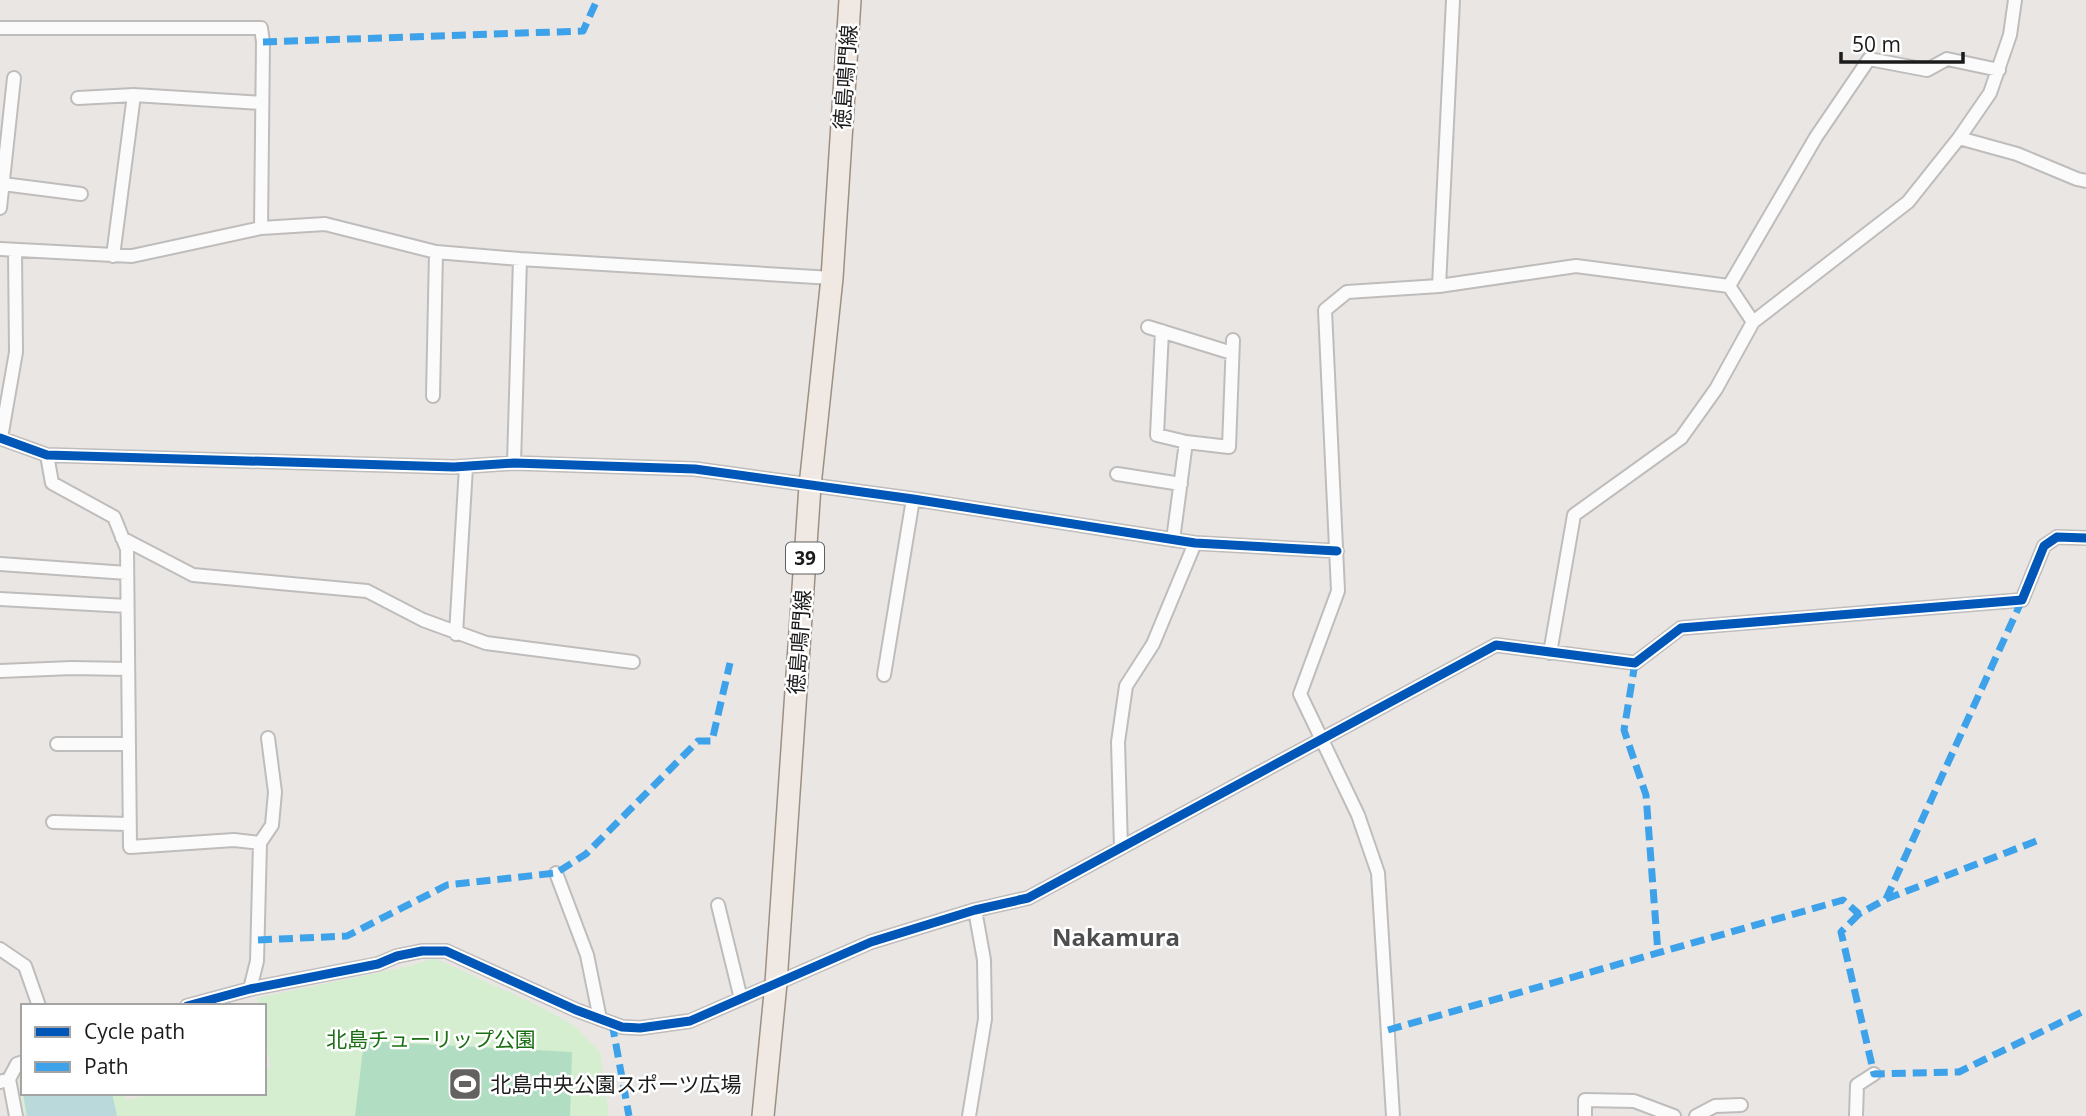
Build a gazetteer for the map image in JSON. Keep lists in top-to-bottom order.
{
  "streets": {
    "main road": ["徳島鳴門線", "39"]
  },
  "districts": ["Nakamura"],
  "parks": ["北島チューリップ公園"],
  "places": {
    "sports": ["北島中央公園スポーツ広場"]
  },
  "legend": ["Cycle path", "Path"],
  "scale_bar": "50 m"
}
